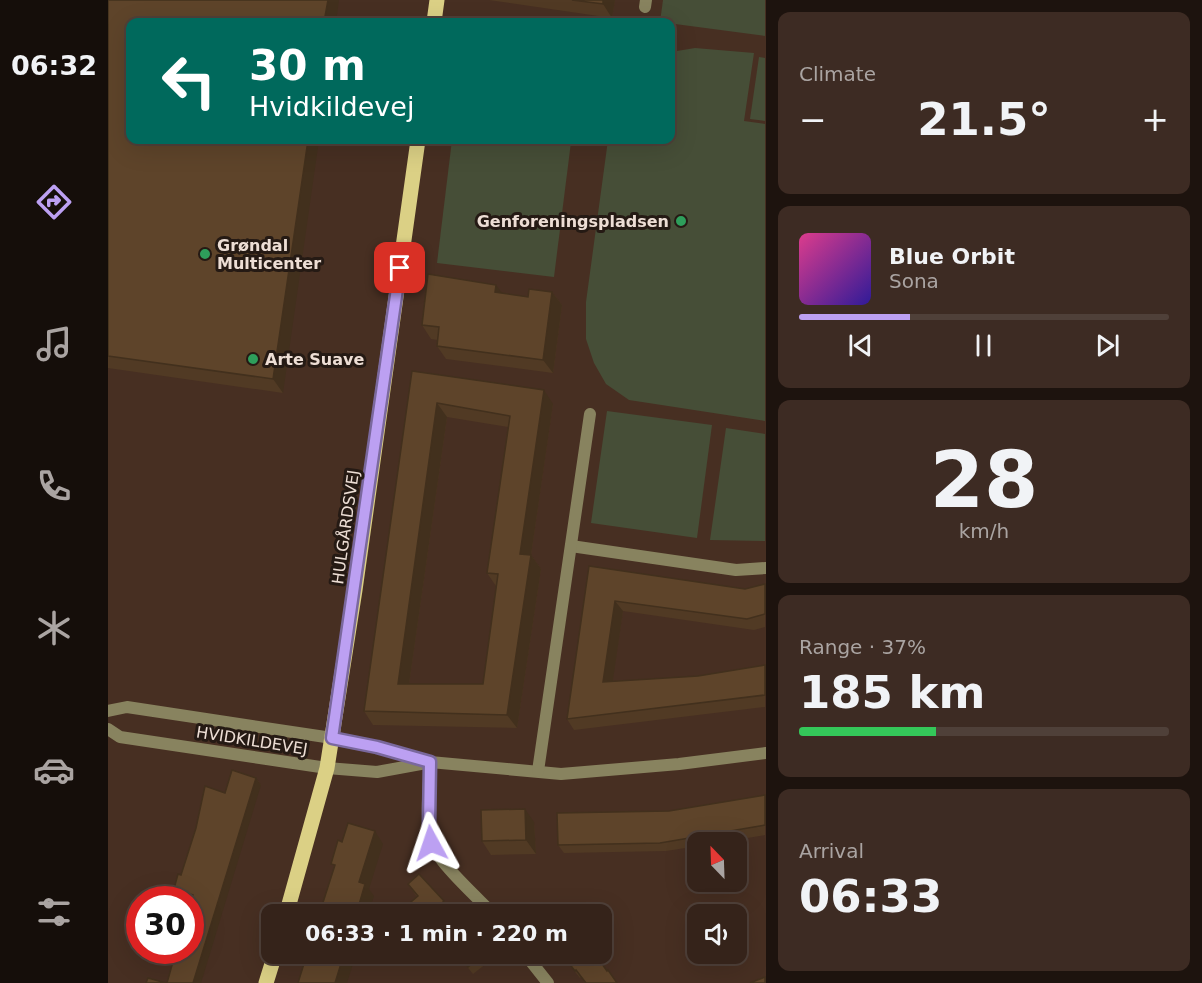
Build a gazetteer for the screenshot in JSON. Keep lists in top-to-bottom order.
{
  "streets": {
    "main road": ["HULGÅRDSVEJ"],
    "street": ["HVIDKILDEVEJ"]
  },
  "crossings": [
    ["HULGÅRDSVEJ", "HVIDKILDEVEJ"]
  ],
  "places": ["Genforeningspladsen", "Grøndal Multicenter", "Arte Suave"],
  "north": "top left",
  "page": {
    "tabs": "06:32",
    "tile": [
      "Climate",
      ["28", "km/h"],
      ["Range · 37%", "185 km"],
      ["Arrival", "06:33"]
    ],
    "turn": ["30 m", "Hvidkildevej"],
    "heat": ["−", "21.5°", "+"],
    "song": ["Blue Orbit", "Sona"],
    "limit": "30",
    "trip": "06:33 · 1 min · 220 m"
  }
}
